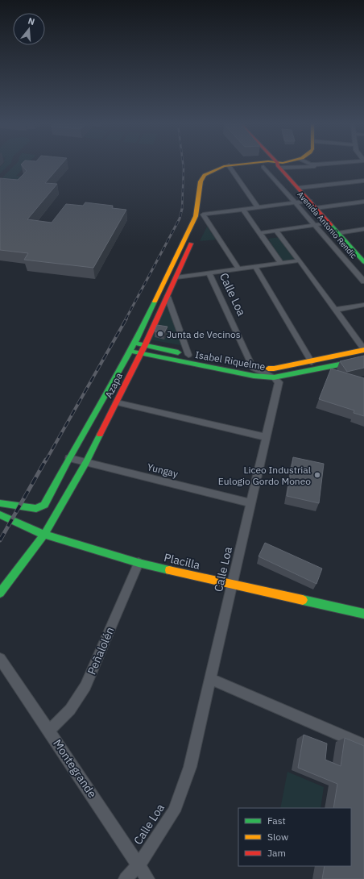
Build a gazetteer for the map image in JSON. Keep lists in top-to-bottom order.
{
  "streets": {
    "street": [
      "Avenida Antonio Rendic",
      "Calle Loa",
      "Isabel Riquelme",
      "Azapa",
      "Yungay",
      "Placilla",
      "Peñalolén",
      "Montegrande"
    ]
  },
  "crossings": [
    ["Calle Loa", "Isabel Riquelme"],
    ["Calle Loa", "Yungay"],
    ["Calle Loa", "Placilla"],
    ["Calle Loa", "Montegrande"],
    ["Isabel Riquelme", "Azapa"],
    ["Azapa", "Yungay"],
    ["Azapa", "Placilla"],
    ["Placilla", "Peñalolén"],
    ["Peñalolén", "Montegrande"]
  ],
  "places": ["Junta de Vecinos", "Liceo Industrial Eulogio Gordo Moneo"],
  "legend": ["Fast", "Slow", "Jam"],
  "north": "top"
}
